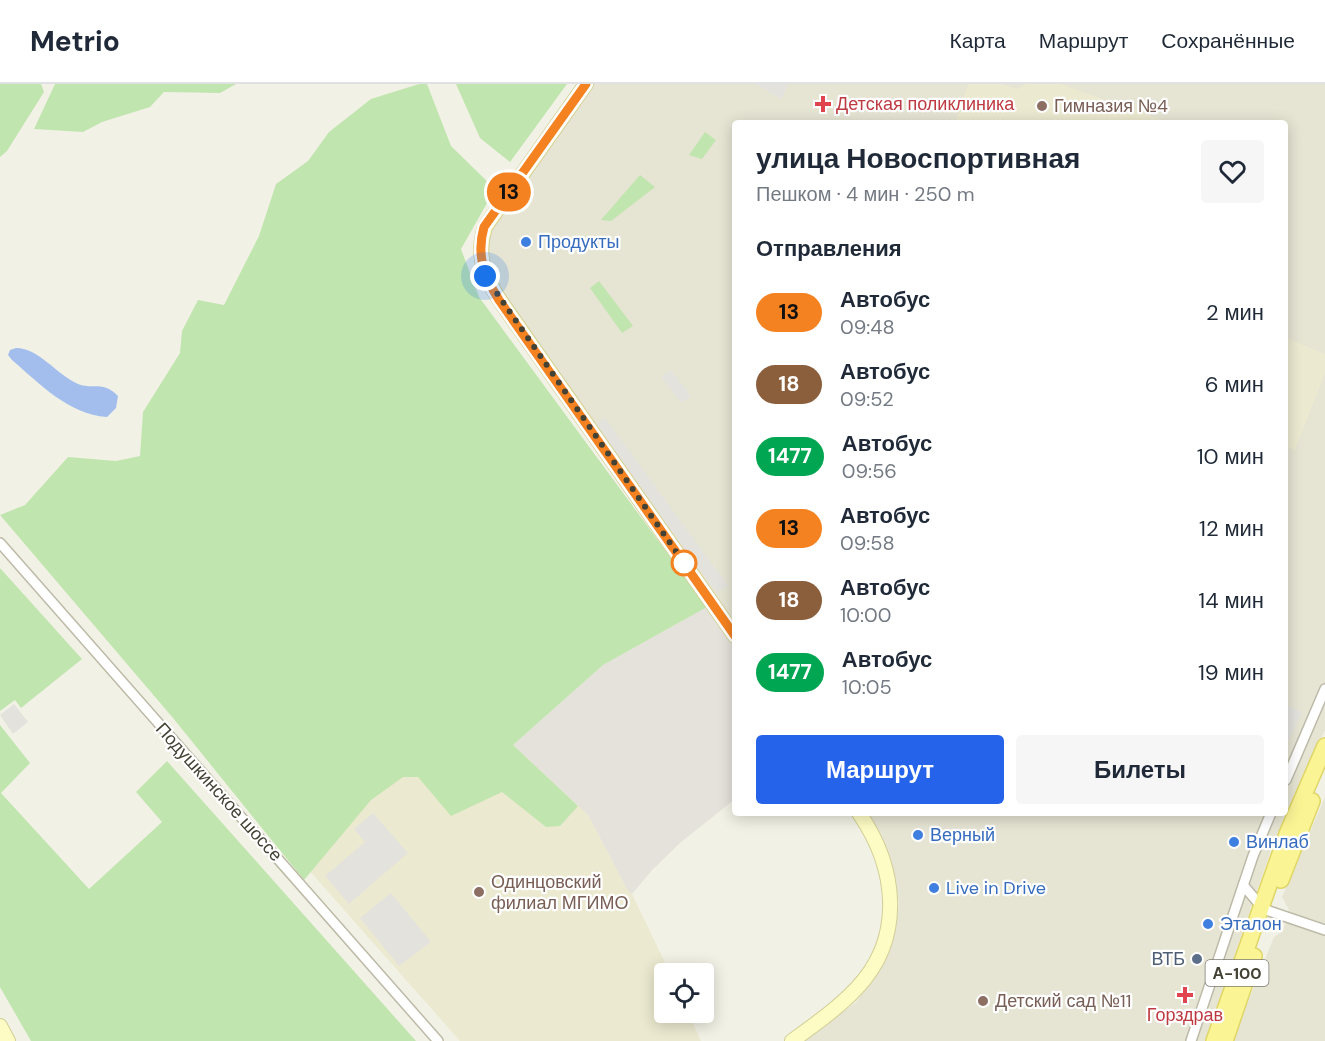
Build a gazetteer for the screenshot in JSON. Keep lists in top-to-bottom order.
{
  "streets": {
    "main road": ["А-100"],
    "street": ["Подушкинское шоссе"]
  },
  "places": {
    "health": ["Детская поликлиника", "Горздрав"],
    "other": [
      "Гимназия №4",
      "Продукты",
      "Верный",
      "Винлаб",
      "Live in Drive",
      "Одинцовский филиал МГИМО",
      "Эталон",
      "ВТБ",
      "Детский сад №11"
    ]
  },
  "lines": ["bus line 13"],
  "page": {
    "header": "Metrio",
    "nav": ["Карта", "Маршрут", "Сохранённые"],
    "on_map": "13",
    "heading": [
      ["улица Новоспортивная", "Пешком · 4 мин · 250 m"],
      "Отправления"
    ],
    "list": [
      {
        "mark": "13",
        "name": "Автобус",
        "note": "09:48",
        "value": "2 мин"
      },
      {
        "mark": "18",
        "name": "Автобус",
        "note": "09:52",
        "value": "6 мин"
      },
      {
        "mark": "1477",
        "name": "Автобус",
        "note": "09:56",
        "value": "10 мин"
      },
      {
        "mark": "13",
        "name": "Автобус",
        "note": "09:58",
        "value": "12 мин"
      },
      {
        "mark": "18",
        "name": "Автобус",
        "note": "10:00",
        "value": "14 мин"
      },
      {
        "mark": "1477",
        "name": "Автобус",
        "note": "10:05",
        "value": "19 мин"
      }
    ],
    "buttons": ["Маршрут", "Билеты"]
  }
}
